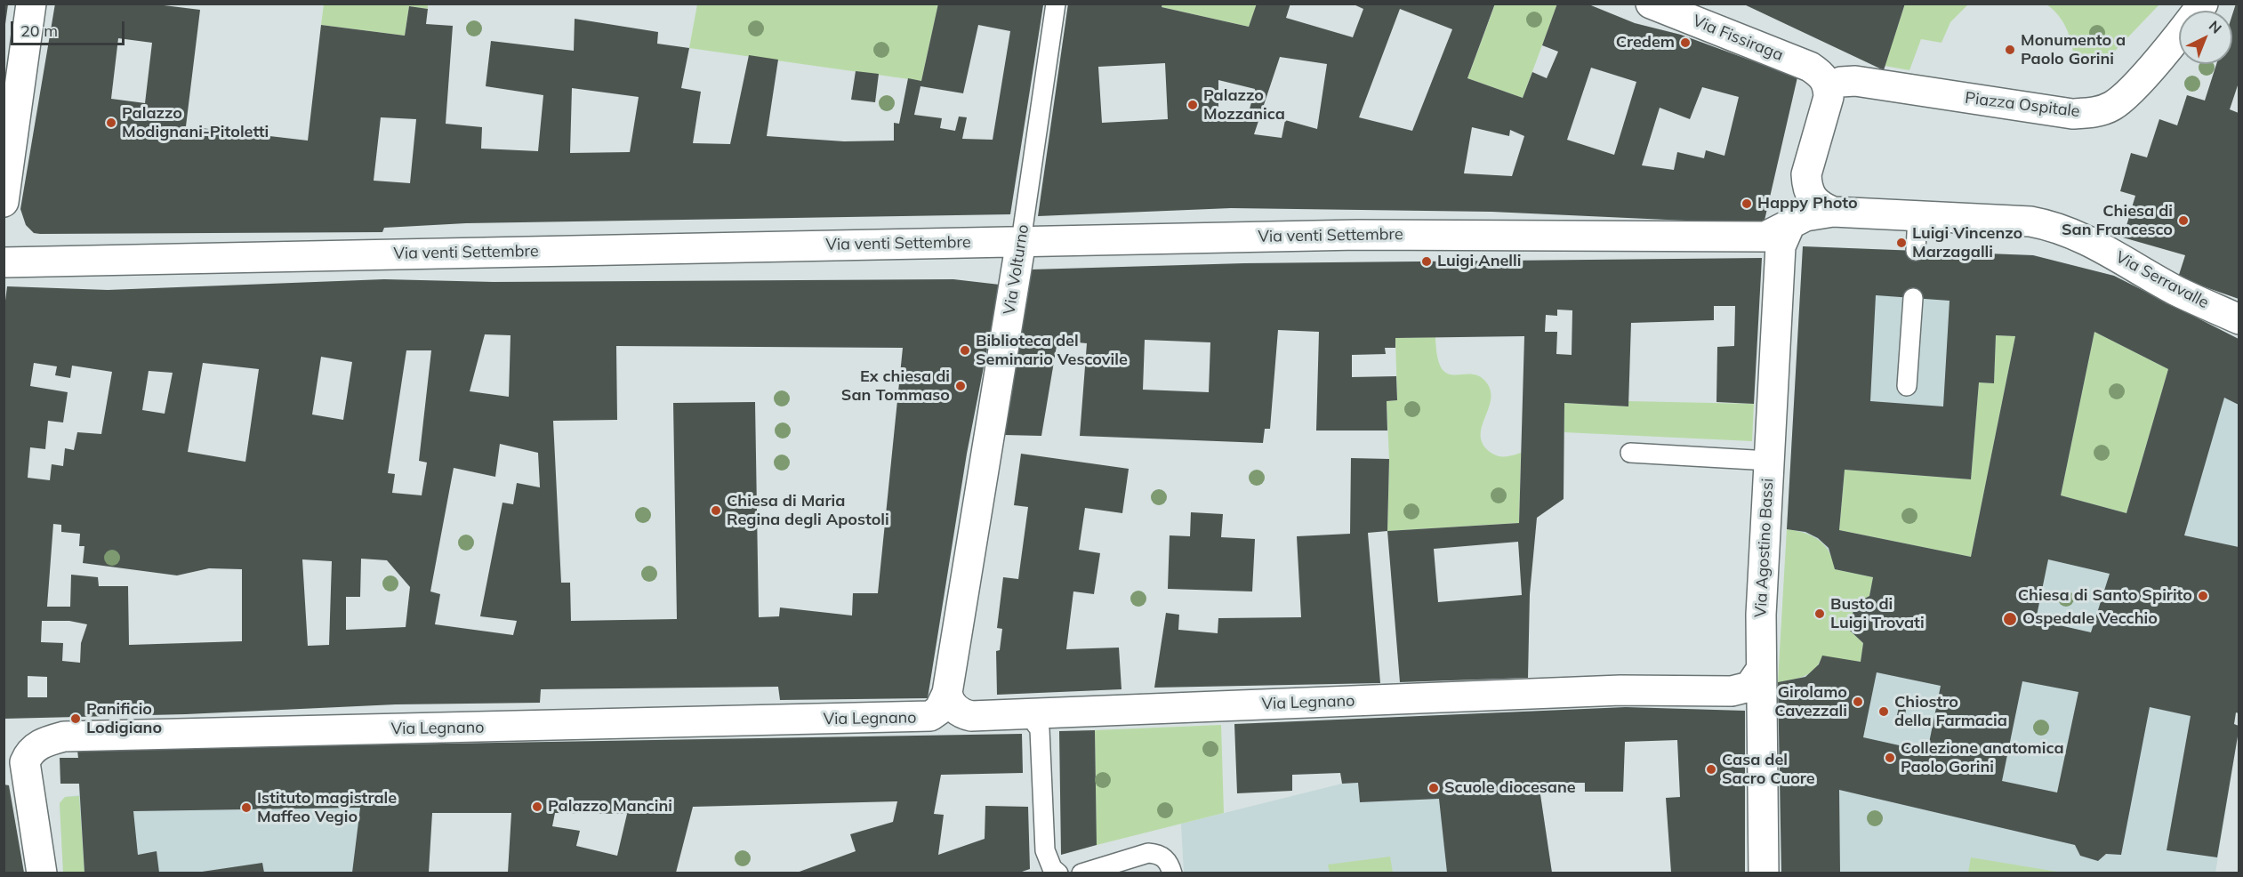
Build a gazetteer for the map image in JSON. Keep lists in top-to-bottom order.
{
  "streets": {
    "street": [
      "Via Fissiraga",
      "Piazza Ospitale",
      "Via venti Settembre",
      "Via Volturno",
      "Via Serravalle",
      "Via Agostino Bassi",
      "Via Legnano"
    ]
  },
  "crossings": [
    ["Via Fissiraga", "Piazza Ospitale"],
    ["Via venti Settembre", "Via Volturno"],
    ["Via venti Settembre", "Via Agostino Bassi"],
    ["Via Volturno", "Via Legnano"],
    ["Via Agostino Bassi", "Via Legnano"]
  ],
  "places": [
    "Credem",
    "Monumento a Paolo Gorini",
    "Palazzo Mozzanica",
    "Palazzo Modignani-Pitoletti",
    "Happy Photo",
    "Chiesa di San Francesco",
    "Luigi Vincenzo Marzagalli",
    "Luigi Anelli",
    "Biblioteca del Seminario Vescovile",
    "Ex chiesa di San Tommaso",
    "Chiesa di Maria Regina degli Apostoli",
    "Chiesa di Santo Spirito",
    "Busto di Luigi Trovati",
    "Ospedale Vecchio",
    "Girolamo Cavezzali",
    "Chiostro della Farmacia",
    "Panificio Lodigiano",
    "Collezione anatomica Paolo Gorini",
    "Casa del Sacro Cuore",
    "Scuole diocesane",
    "Palazzo Mancini",
    "Istituto magistrale Maffeo Vegio"
  ],
  "scale_bar": "20 m",
  "north": "top right"
}
